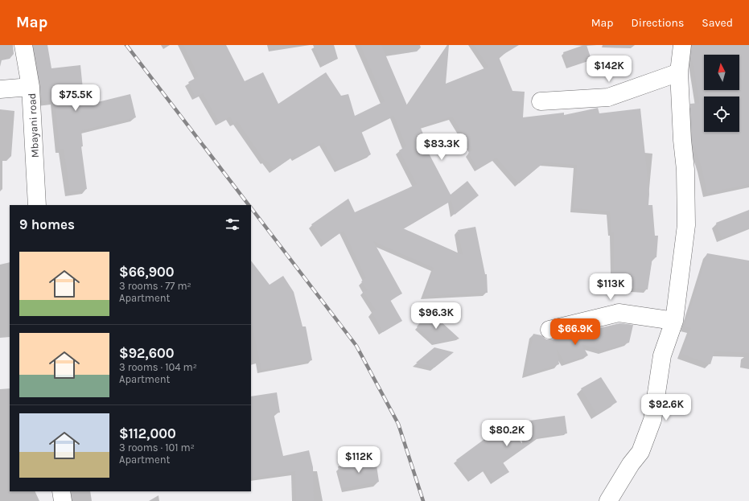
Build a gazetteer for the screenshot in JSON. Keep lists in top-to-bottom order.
{
  "streets": {
    "street": ["Mbayani road"]
  },
  "north": "top",
  "page": {
    "header": "Map",
    "nav": ["Map", "Directions", "Saved"],
    "price": [
      "$142K",
      "$75.5K",
      "$83.3K",
      "$113K",
      "$96.3K",
      "$66.9K",
      "$92.6K",
      "$80.2K",
      "$112K"
    ],
    "heading": "9 homes",
    "list": [
      {
        "name": "$66,900",
        "note": "3 rooms · 77 m² · Apartment"
      },
      {
        "name": "$92,600",
        "note": "3 rooms · 104 m² · Apartment"
      },
      {
        "name": "$112,000",
        "note": "3 rooms · 101 m² · Apartment"
      }
    ]
  }
}
